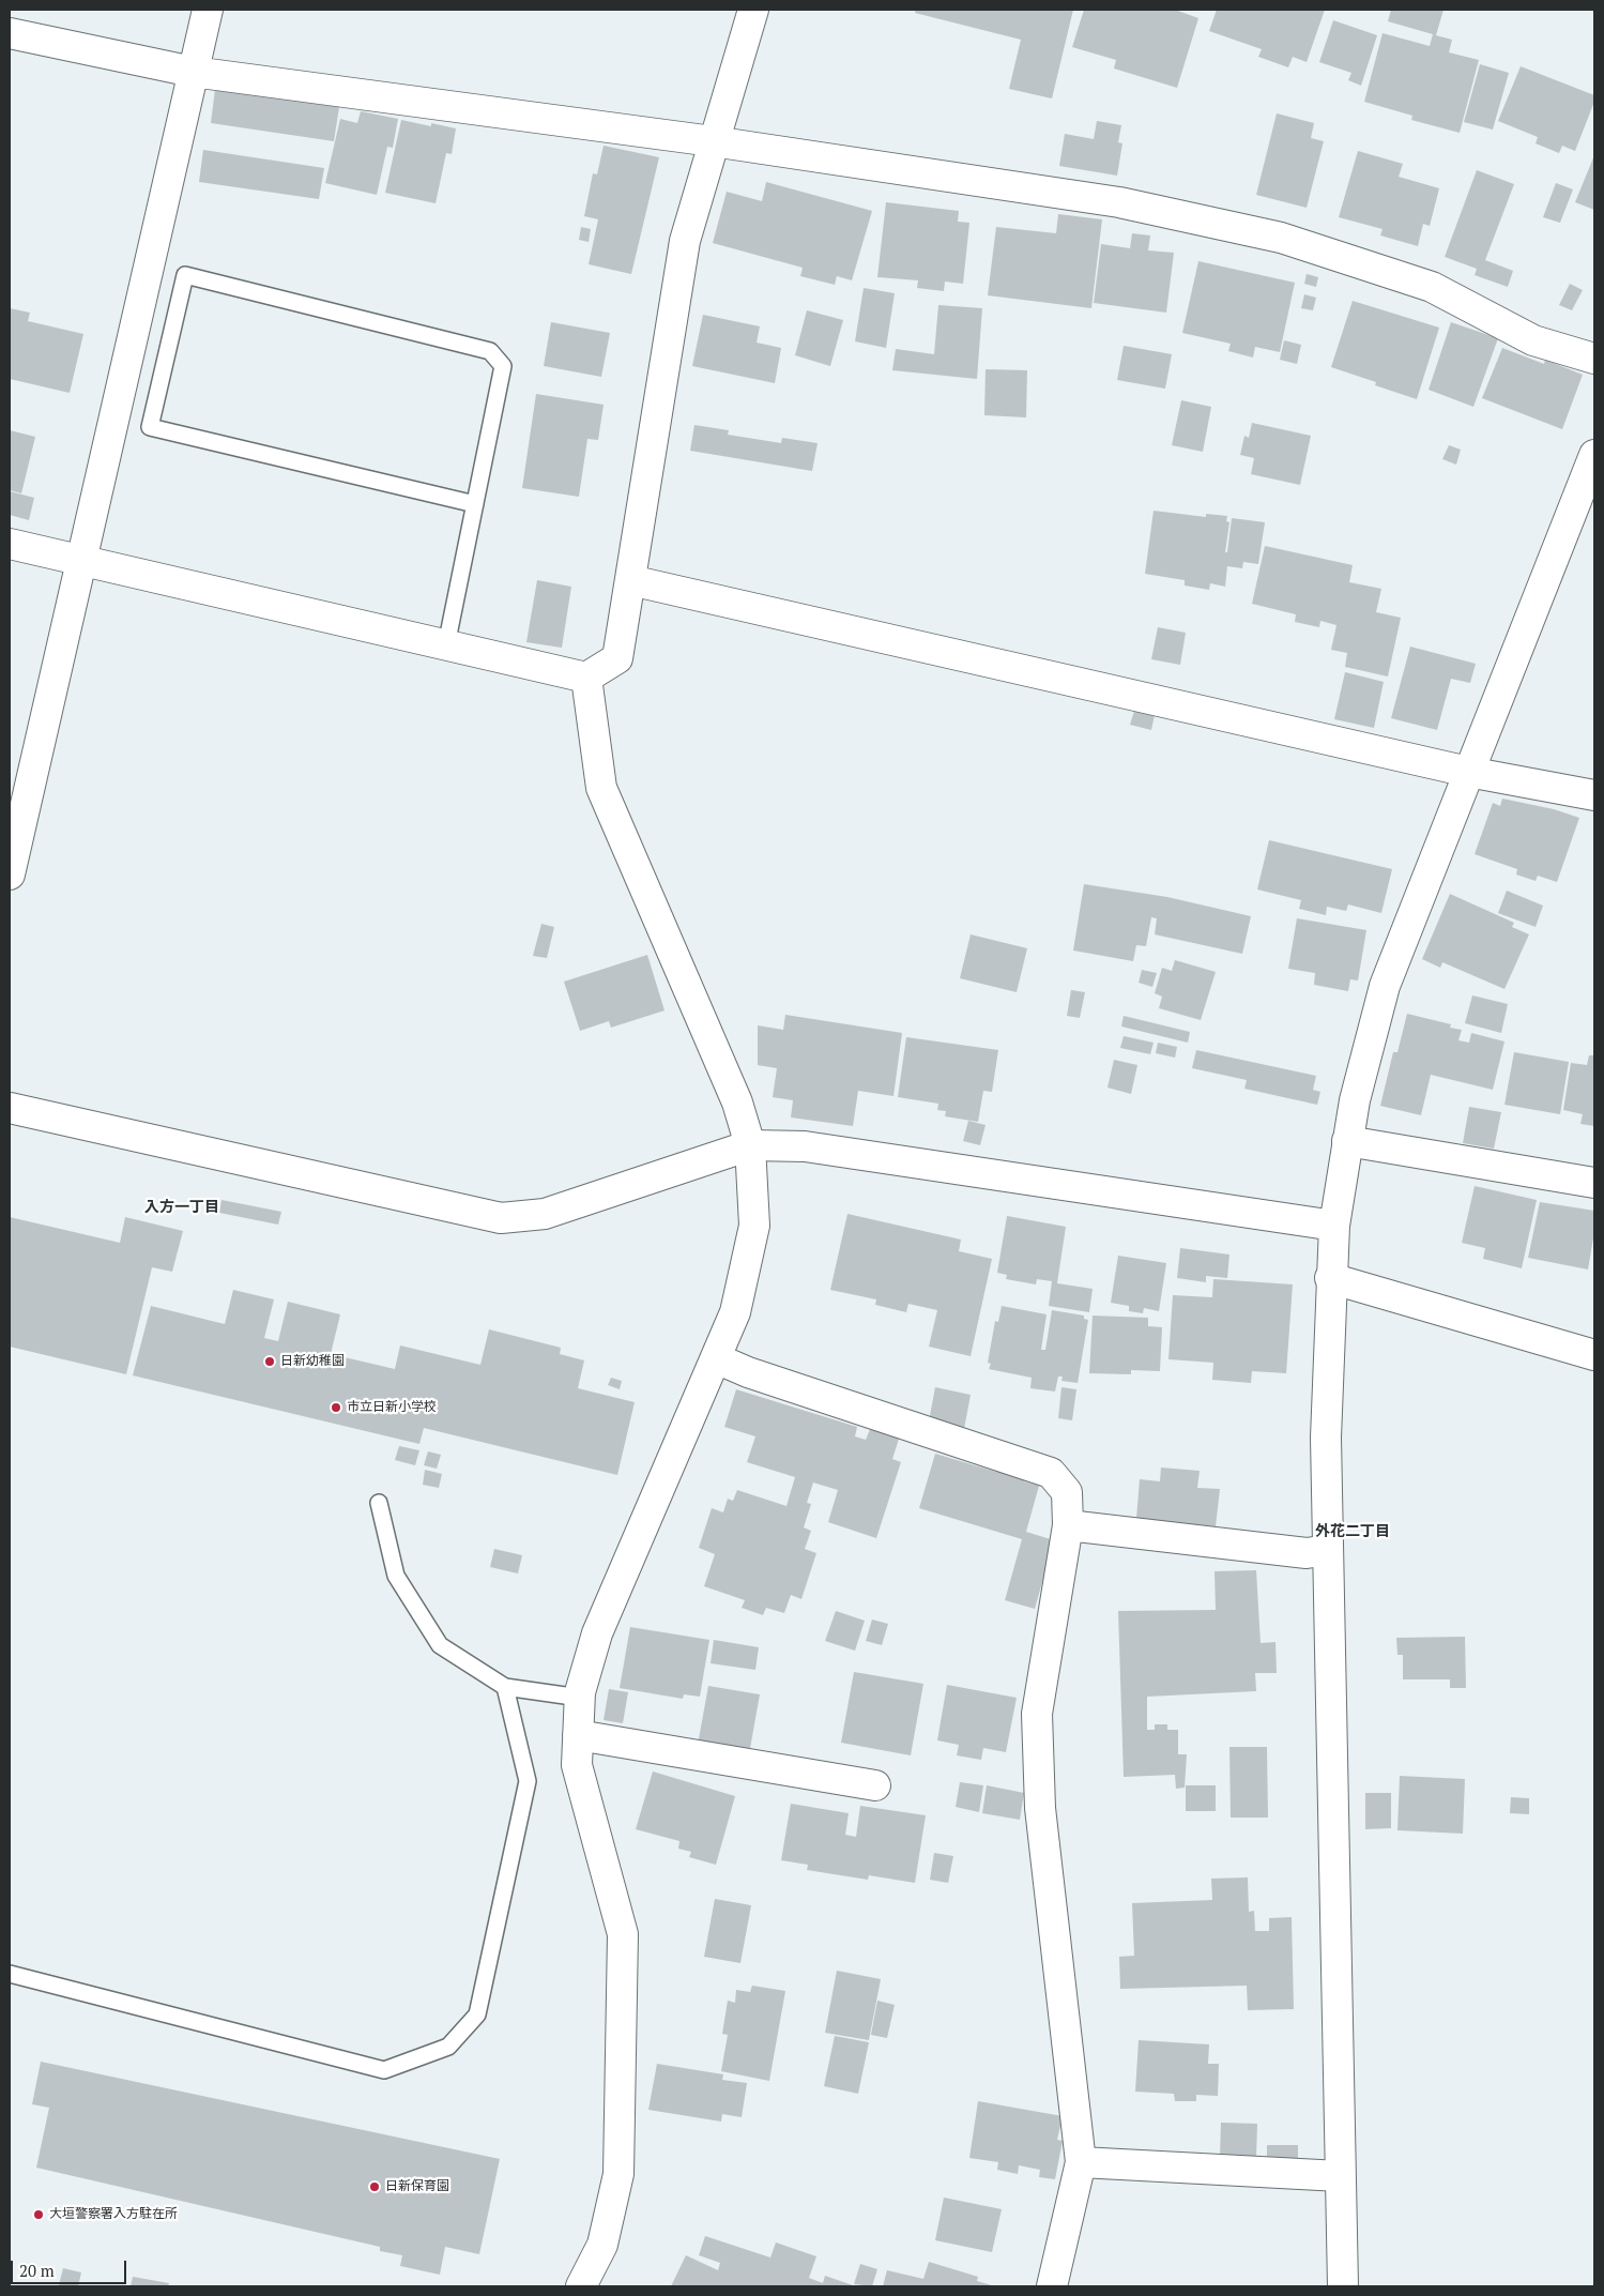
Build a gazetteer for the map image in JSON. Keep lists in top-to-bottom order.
{
  "districts": ["入方一丁目", "外花二丁目"],
  "places": [
    "日新幼稚園",
    "市立日新小学校",
    "日新保育園",
    "大垣警察署入方駐在所"
  ],
  "scale_bar": "20 m"
}
